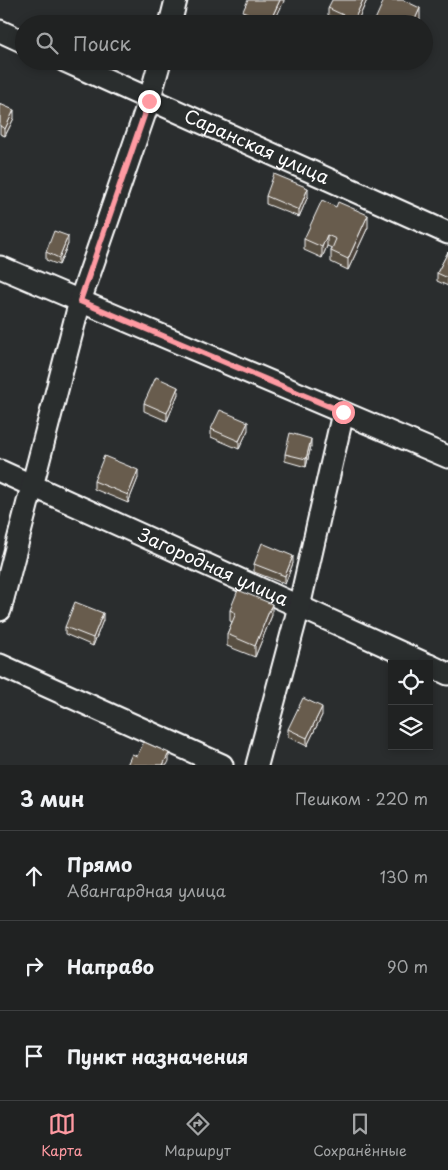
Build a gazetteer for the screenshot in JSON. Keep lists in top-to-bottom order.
{
  "streets": {
    "street": ["Саранская улица", "Загородная улица"]
  },
  "page": {
    "search": "Поиск",
    "heading": ["3 мин", "Пешком · 220 m"],
    "list": [
      ["Прямо", "Авангардная улица", "130 m"],
      ["Направо", "90 m"],
      "Пункт назначения"
    ],
    "nav": ["Карта", "Маршрут", "Сохранённые"]
  }
}
